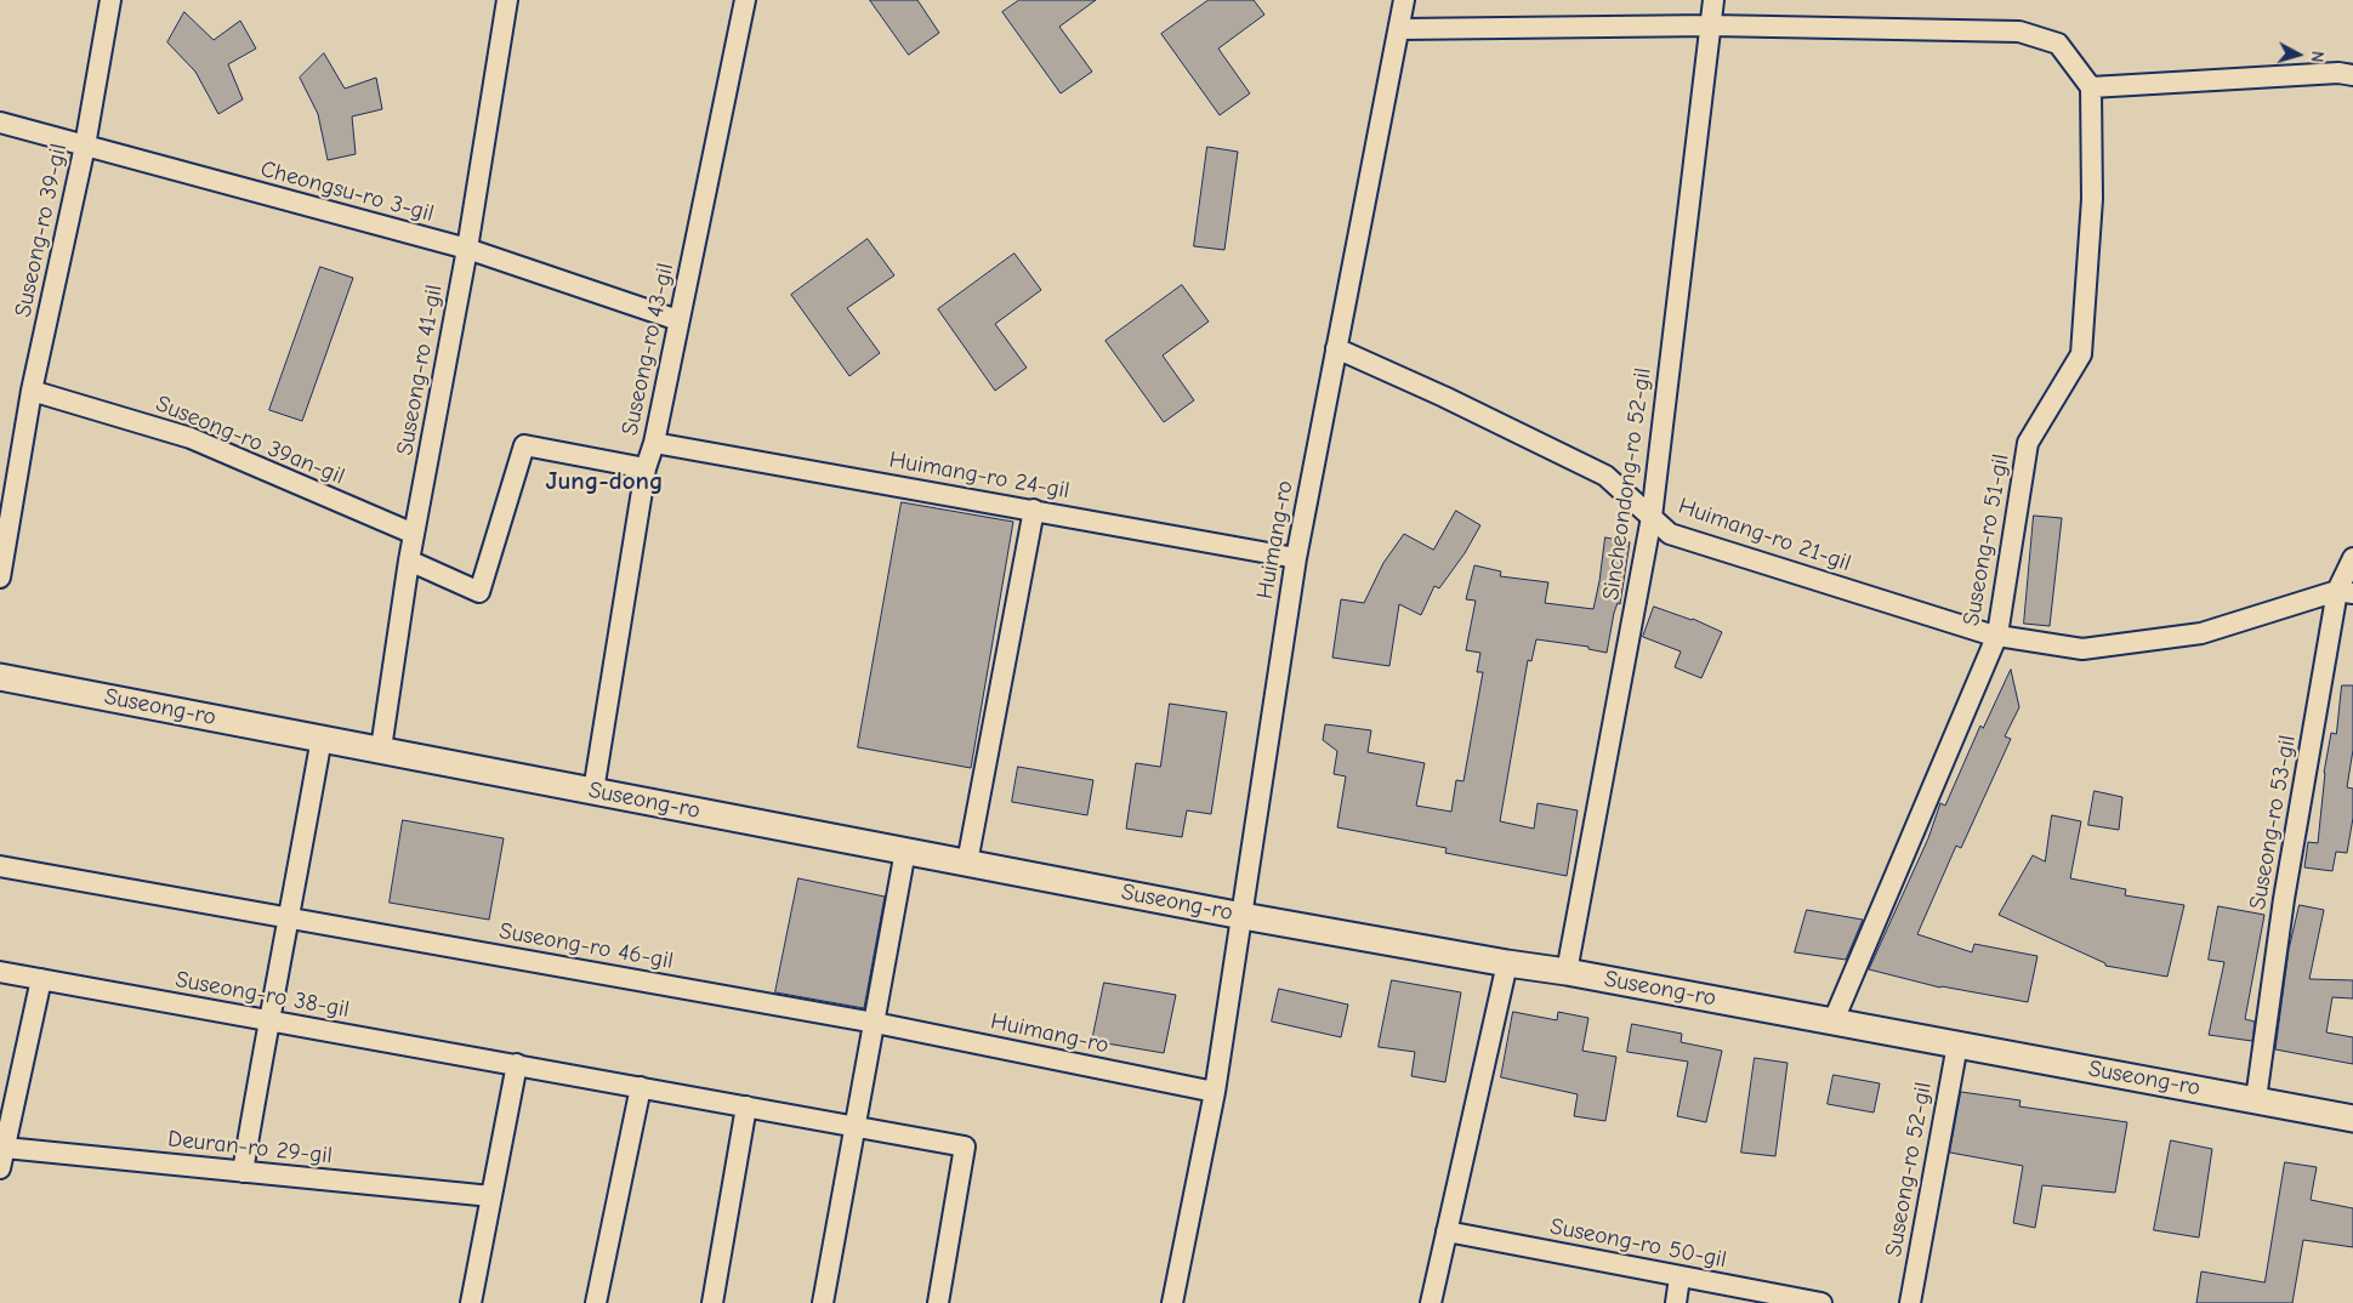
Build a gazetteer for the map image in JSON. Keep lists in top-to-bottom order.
{
  "streets": {
    "main road": ["Suseong-ro"],
    "street": [
      "Cheongsu-ro 3-gil",
      "Suseong-ro 39-gil",
      "Suseong-ro 43-gil",
      "Suseong-ro 41-gil",
      "Suseong-ro 39an-gil",
      "Huimang-ro 24-gil",
      "Sincheondong-ro 52-gil",
      "Huimang-ro 21-gil",
      "Huimang-ro",
      "Suseong-ro 51-gil",
      "Suseong-ro 53-gil",
      "Suseong-ro 46-gil",
      "Suseong-ro 38-gil",
      "Deuran-ro 29-gil",
      "Suseong-ro 52-gil",
      "Suseong-ro 50-gil"
    ]
  },
  "crossings": [
    ["Cheongsu-ro 3-gil", "Suseong-ro 39-gil"],
    ["Cheongsu-ro 3-gil", "Suseong-ro 43-gil"],
    ["Cheongsu-ro 3-gil", "Suseong-ro 41-gil"],
    ["Suseong-ro 39-gil", "Suseong-ro 39an-gil"],
    ["Suseong-ro 43-gil", "Suseong-ro 41-gil"],
    ["Suseong-ro 43-gil", "Huimang-ro 24-gil"],
    ["Suseong-ro 41-gil", "Suseong-ro 39an-gil"],
    ["Suseong-ro 41-gil", "Suseong-ro"],
    ["Huimang-ro 24-gil", "Huimang-ro"],
    ["Sincheondong-ro 52-gil", "Huimang-ro 21-gil"],
    ["Sincheondong-ro 52-gil", "Suseong-ro"],
    ["Huimang-ro 21-gil", "Huimang-ro"],
    ["Huimang-ro 21-gil", "Suseong-ro 51-gil"],
    ["Huimang-ro 21-gil", "Suseong-ro 53-gil"],
    ["Huimang-ro", "Suseong-ro"],
    ["Huimang-ro", "Suseong-ro 46-gil"],
    ["Suseong-ro 51-gil", "Suseong-ro"],
    ["Suseong-ro", "Suseong-ro 53-gil"],
    ["Suseong-ro", "Suseong-ro 52-gil"]
  ],
  "districts": ["Jung-dong"],
  "north": "right"
}
